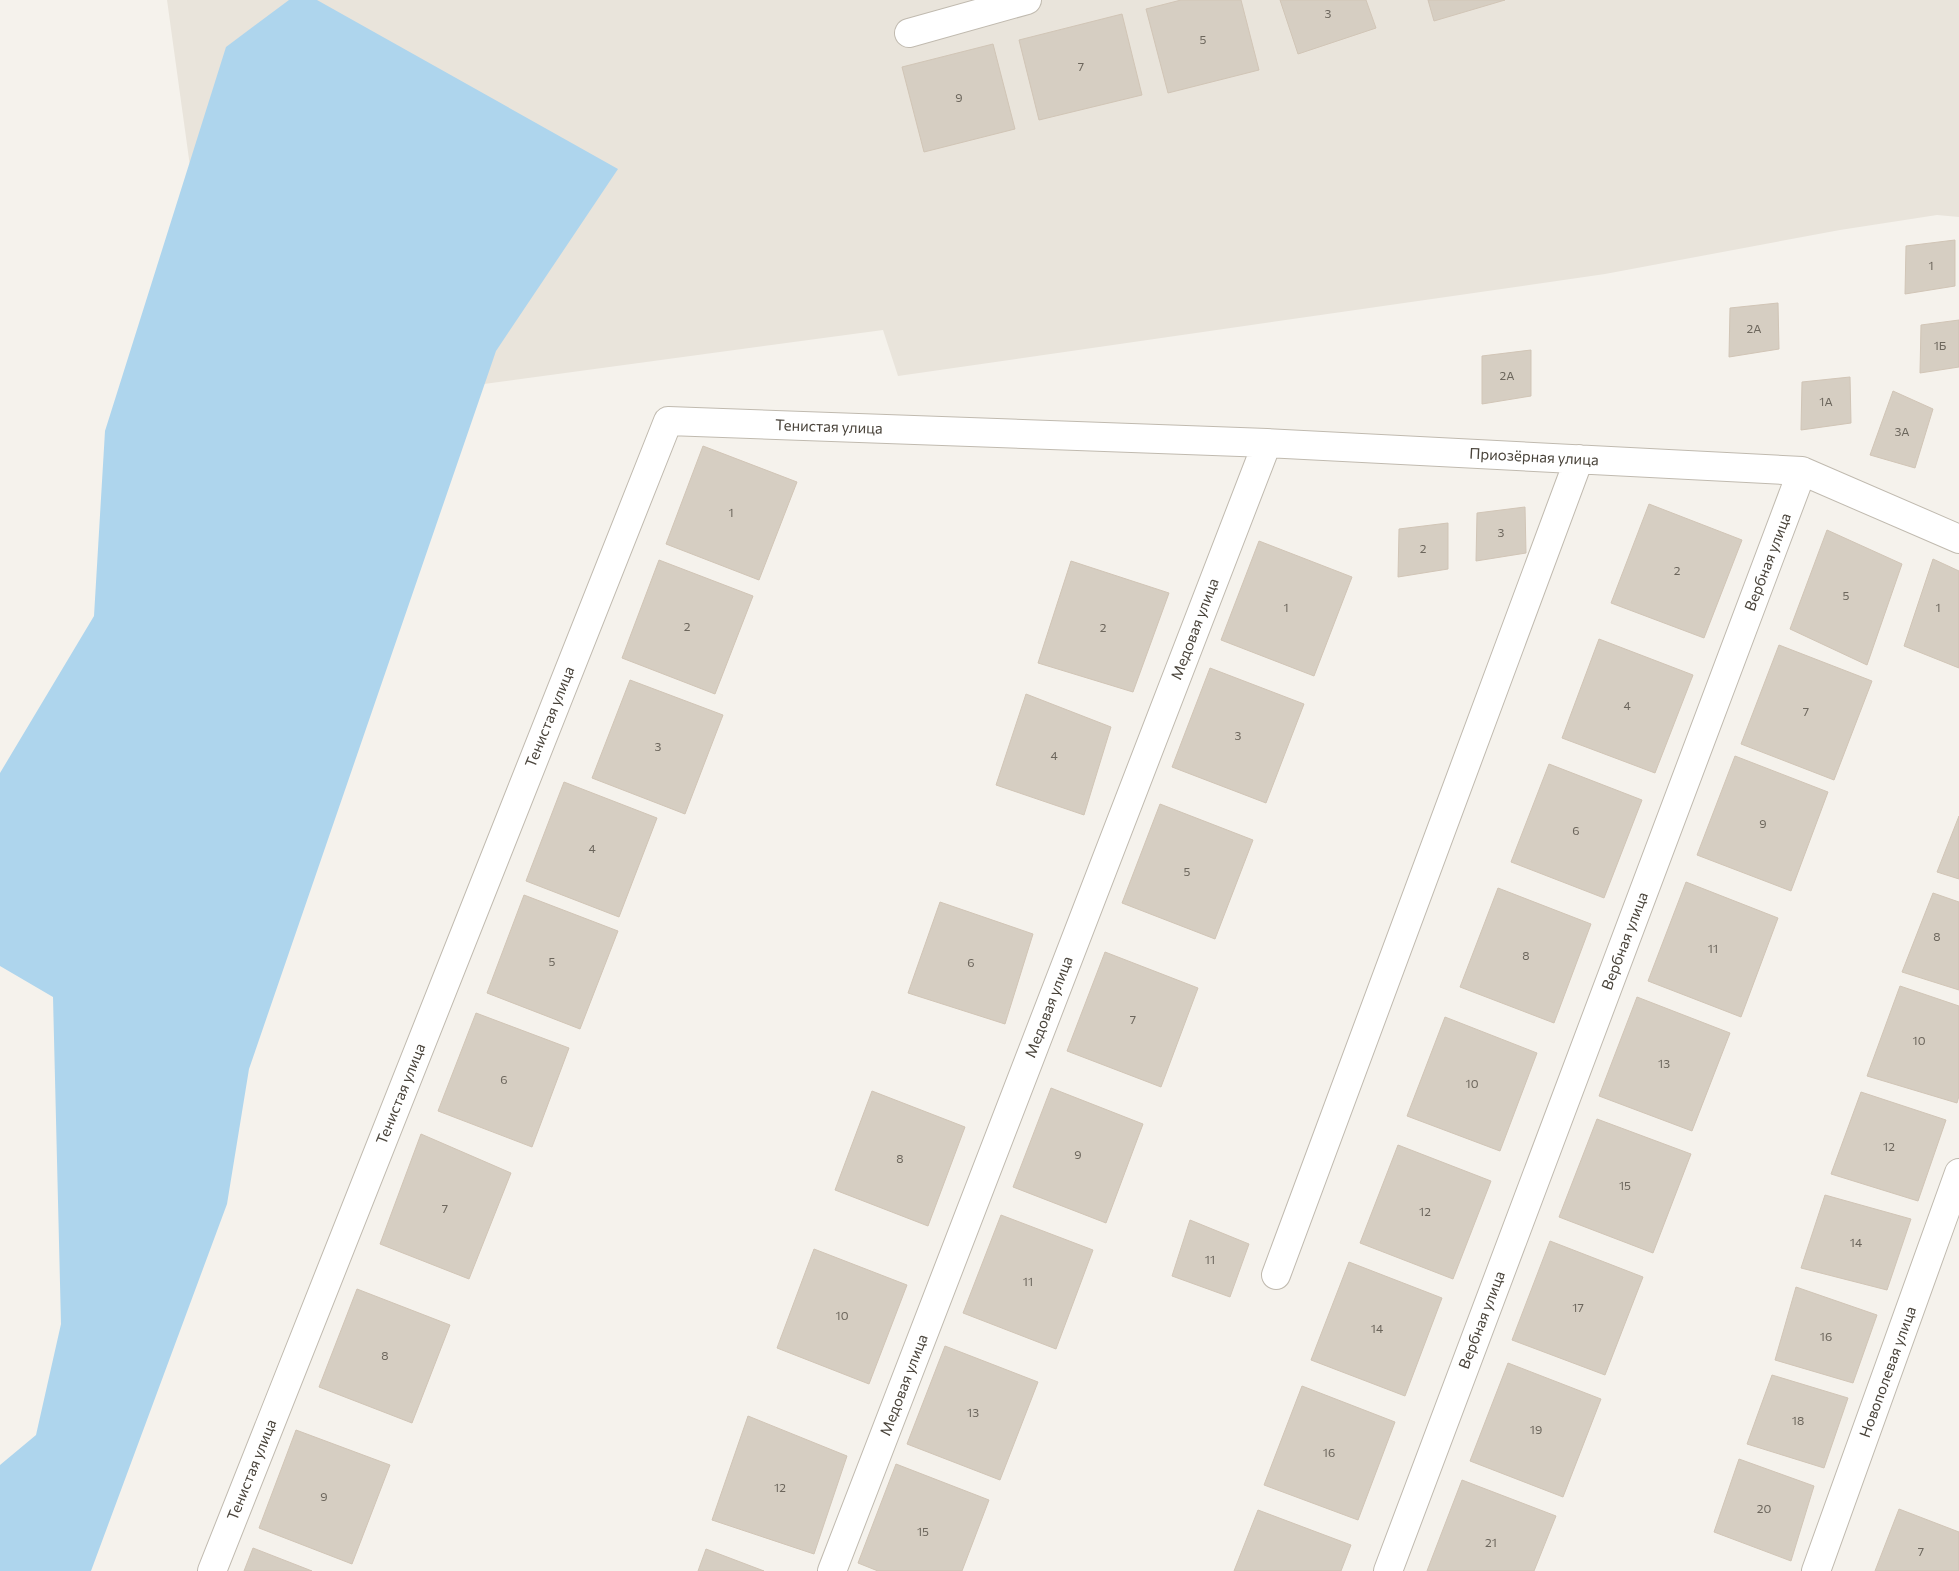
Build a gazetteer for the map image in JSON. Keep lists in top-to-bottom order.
{
  "streets": {
    "street": [
      "Тенистая улица",
      "Приозёрная улица",
      "Вербная улица",
      "Медовая улица",
      "Новополевая улица"
    ]
  },
  "crossings": [
    ["Тенистая улица", "Приозёрная улица"],
    ["Тенистая улица", "Медовая улица"],
    ["Приозёрная улица", "Вербная улица"],
    ["Приозёрная улица", "Медовая улица"]
  ],
  "house_numbers": [
    "3",
    "5",
    "7",
    "9",
    "1",
    "2А",
    "1Б",
    "2А",
    "1А",
    "3А",
    "1",
    "3",
    "2",
    "2",
    "5",
    "1",
    "1",
    "2",
    "2",
    "4",
    "7",
    "3",
    "3",
    "4",
    "9",
    "6",
    "4",
    "5",
    "8",
    "11",
    "8",
    "5",
    "6",
    "7",
    "10",
    "13",
    "6",
    "10",
    "12",
    "9",
    "8",
    "15",
    "7",
    "12",
    "14",
    "11",
    "11",
    "17",
    "10",
    "14",
    "16",
    "8",
    "13",
    "18",
    "19",
    "16",
    "12",
    "9",
    "20",
    "15",
    "21",
    "7"
  ]
}
